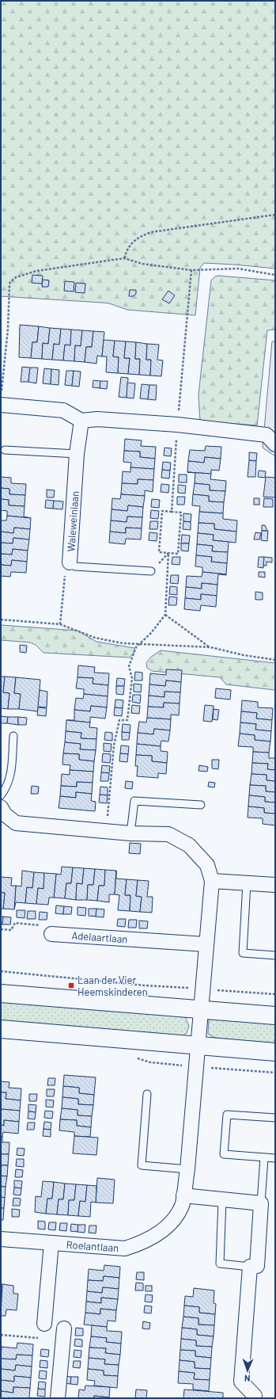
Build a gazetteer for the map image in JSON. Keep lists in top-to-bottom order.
{
  "streets": {
    "street": ["Waleweinlaan", "Adelaartlaan", "Roelantlaan"]
  },
  "places": {
    "transit": ["Laan der Vier Heemskinderen"]
  },
  "north": "bottom"
}
